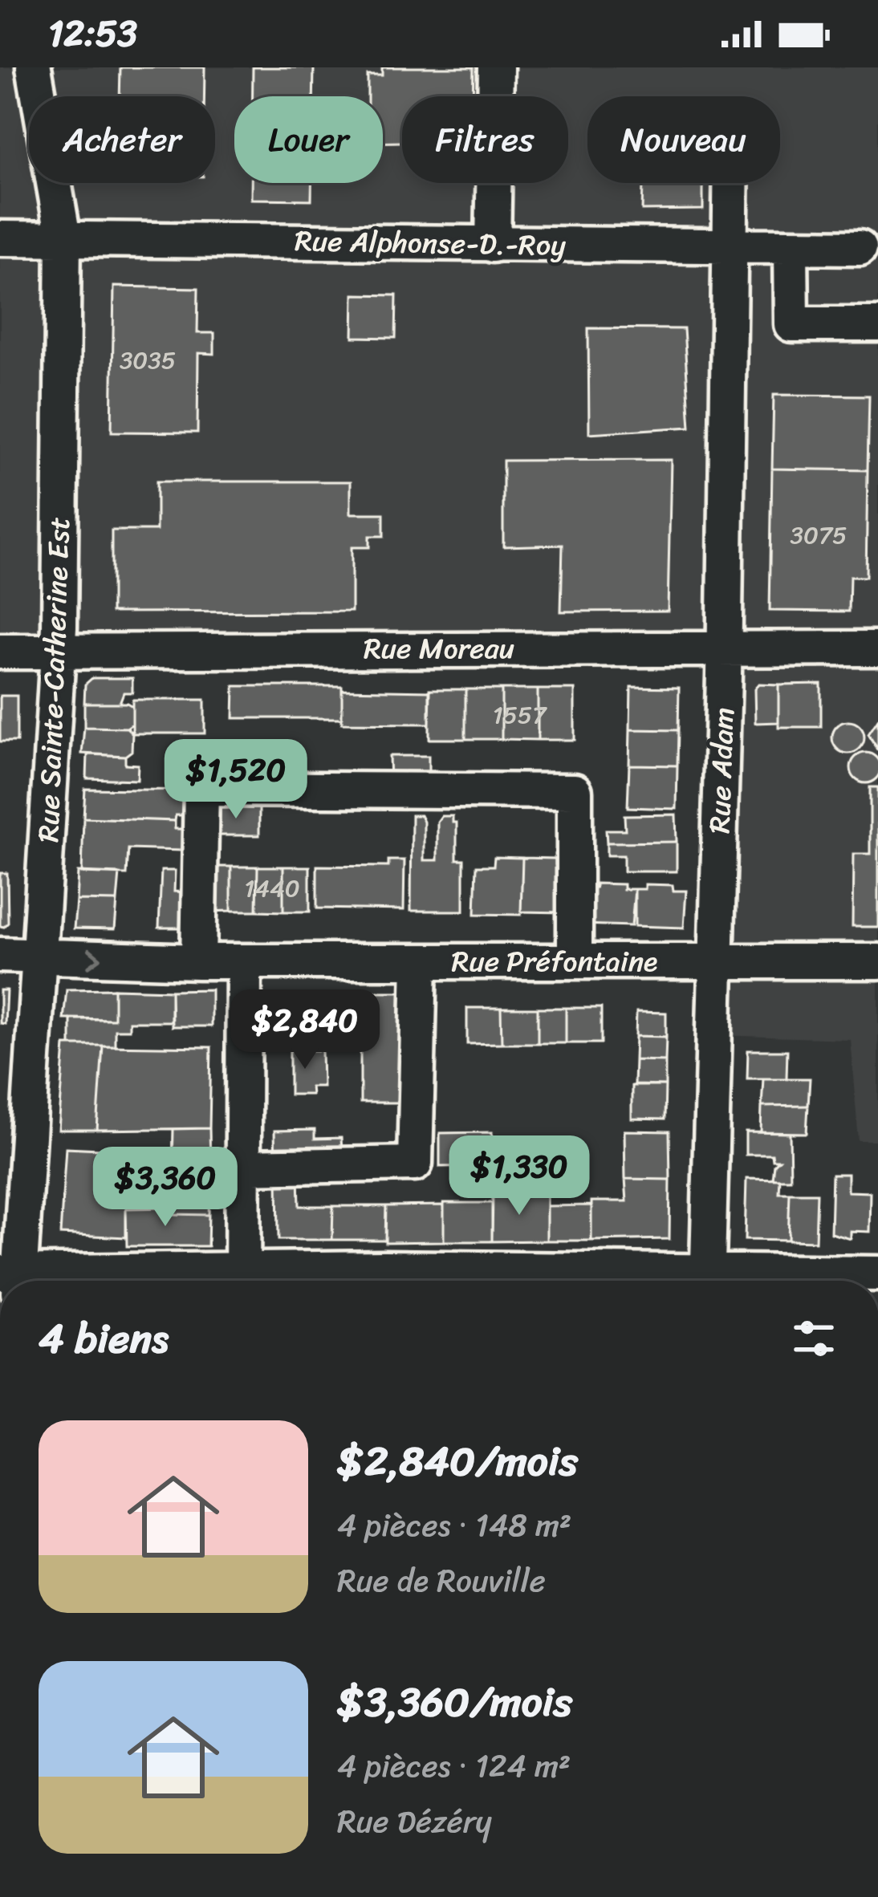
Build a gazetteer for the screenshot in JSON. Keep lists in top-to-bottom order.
{
  "streets": {
    "street": [
      "Rue Alphonse-D.-Roy",
      "Rue Moreau",
      "Rue Sainte-Catherine Est",
      "Rue Adam",
      "Rue Préfontaine"
    ]
  },
  "crossings": [
    ["Rue Alphonse-D.-Roy", "Rue Sainte-Catherine Est"],
    ["Rue Alphonse-D.-Roy", "Rue Adam"],
    ["Rue Moreau", "Rue Sainte-Catherine Est"],
    ["Rue Moreau", "Rue Adam"],
    ["Rue Sainte-Catherine Est", "Rue Préfontaine"],
    ["Rue Adam", "Rue Préfontaine"]
  ],
  "house_numbers": [
    "3035",
    "3075",
    "1557",
    "1440"
  ],
  "page": {
    "status": "12:53",
    "chip": [
      "Acheter",
      "Louer",
      "Filtres",
      "Nouveau"
    ],
    "price": [
      "$1,520",
      "$2,840",
      "$1,330",
      "$3,360"
    ],
    "heading": "4 biens",
    "list": [
      {
        "name": "$2,840/mois",
        "note": "4 pièces · 148 m² · Rue de Rouville"
      },
      {
        "name": "$3,360/mois",
        "note": "4 pièces · 124 m² · Rue Dézéry"
      }
    ]
  }
}
